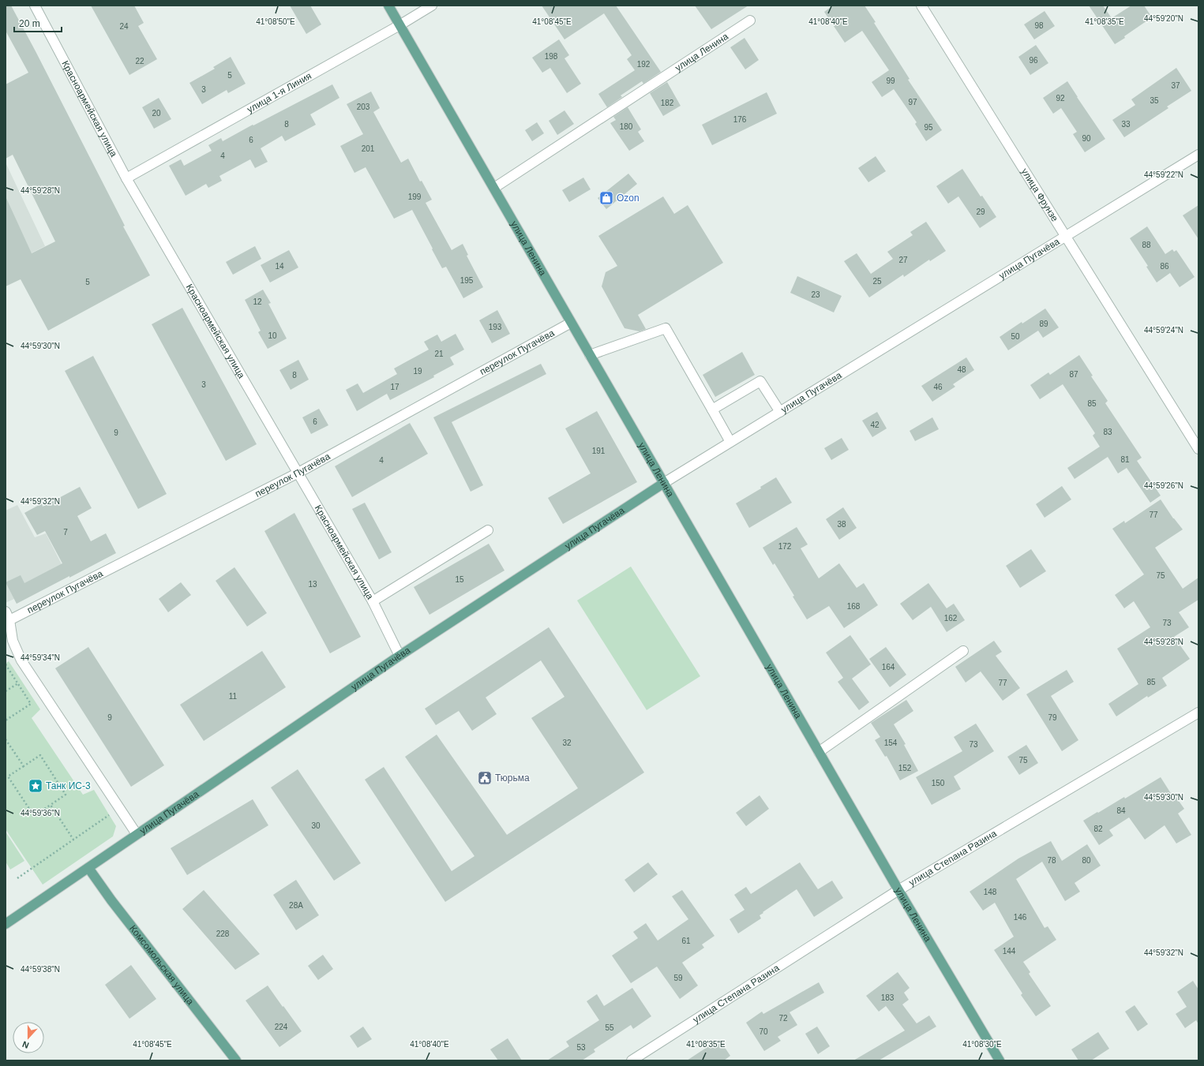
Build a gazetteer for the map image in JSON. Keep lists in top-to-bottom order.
{
  "streets": {
    "main road": ["улица Ленина", "улица Пугачёва", "Комсомольская улица"],
    "street": [
      "улица 1-я Линия",
      "Красноармейская улица",
      "улица Фрунзе",
      "переулок Пугачёва",
      "улица Степана Разина"
    ]
  },
  "crossings": [
    ["улица Ленина", "улица 1-я Линия"],
    ["улица Ленина", "улица Пугачёва"],
    ["улица Ленина", "переулок Пугачёва"],
    ["улица Ленина", "улица Степана Разина"],
    ["улица 1-я Линия", "Красноармейская улица"],
    ["Красноармейская улица", "улица Пугачёва"],
    ["Красноармейская улица", "переулок Пугачёва"],
    ["улица Фрунзе", "улица Пугачёва"],
    ["улица Пугачёва", "Комсомольская улица"]
  ],
  "places": {
    "shop": ["Ozon"],
    "public building": ["Тюрьма"],
    "place": ["Танк ИС-3"]
  },
  "house_numbers": [
    "98",
    "24",
    "198",
    "96",
    "22",
    "192",
    "5",
    "99",
    "37",
    "3",
    "92",
    "35",
    "97",
    "182",
    "203",
    "20",
    "176",
    "8",
    "33",
    "180",
    "95",
    "90",
    "6",
    "201",
    "4",
    "199",
    "29",
    "88",
    "27",
    "14",
    "86",
    "195",
    "25",
    "5",
    "23",
    "12",
    "89",
    "193",
    "10",
    "50",
    "21",
    "48",
    "19",
    "87",
    "8",
    "3",
    "17",
    "46",
    "85",
    "6",
    "42",
    "83",
    "9",
    "191",
    "81",
    "4",
    "77",
    "38",
    "7",
    "172",
    "75",
    "15",
    "13",
    "168",
    "162",
    "73",
    "164",
    "85",
    "77",
    "11",
    "9",
    "79",
    "32",
    "154",
    "73",
    "75",
    "152",
    "150",
    "84",
    "30",
    "82",
    "78",
    "80",
    "148",
    "28А",
    "146",
    "228",
    "61",
    "144",
    "59",
    "183",
    "72",
    "224",
    "55",
    "70",
    "53"
  ],
  "scale_bar": "20 m",
  "north": "bottom",
  "coordinates": [
    "44°59'20\"N",
    "41°08'50\"E",
    "41°08'45\"E",
    "41°08'40\"E",
    "41°08'35\"E",
    "44°59'22\"N",
    "44°59'28\"N",
    "44°59'24\"N",
    "44°59'30\"N",
    "44°59'26\"N",
    "44°59'32\"N",
    "44°59'34\"N",
    "44°59'36\"N",
    "44°59'38\"N",
    "41°08'30\"E"
  ]
}
